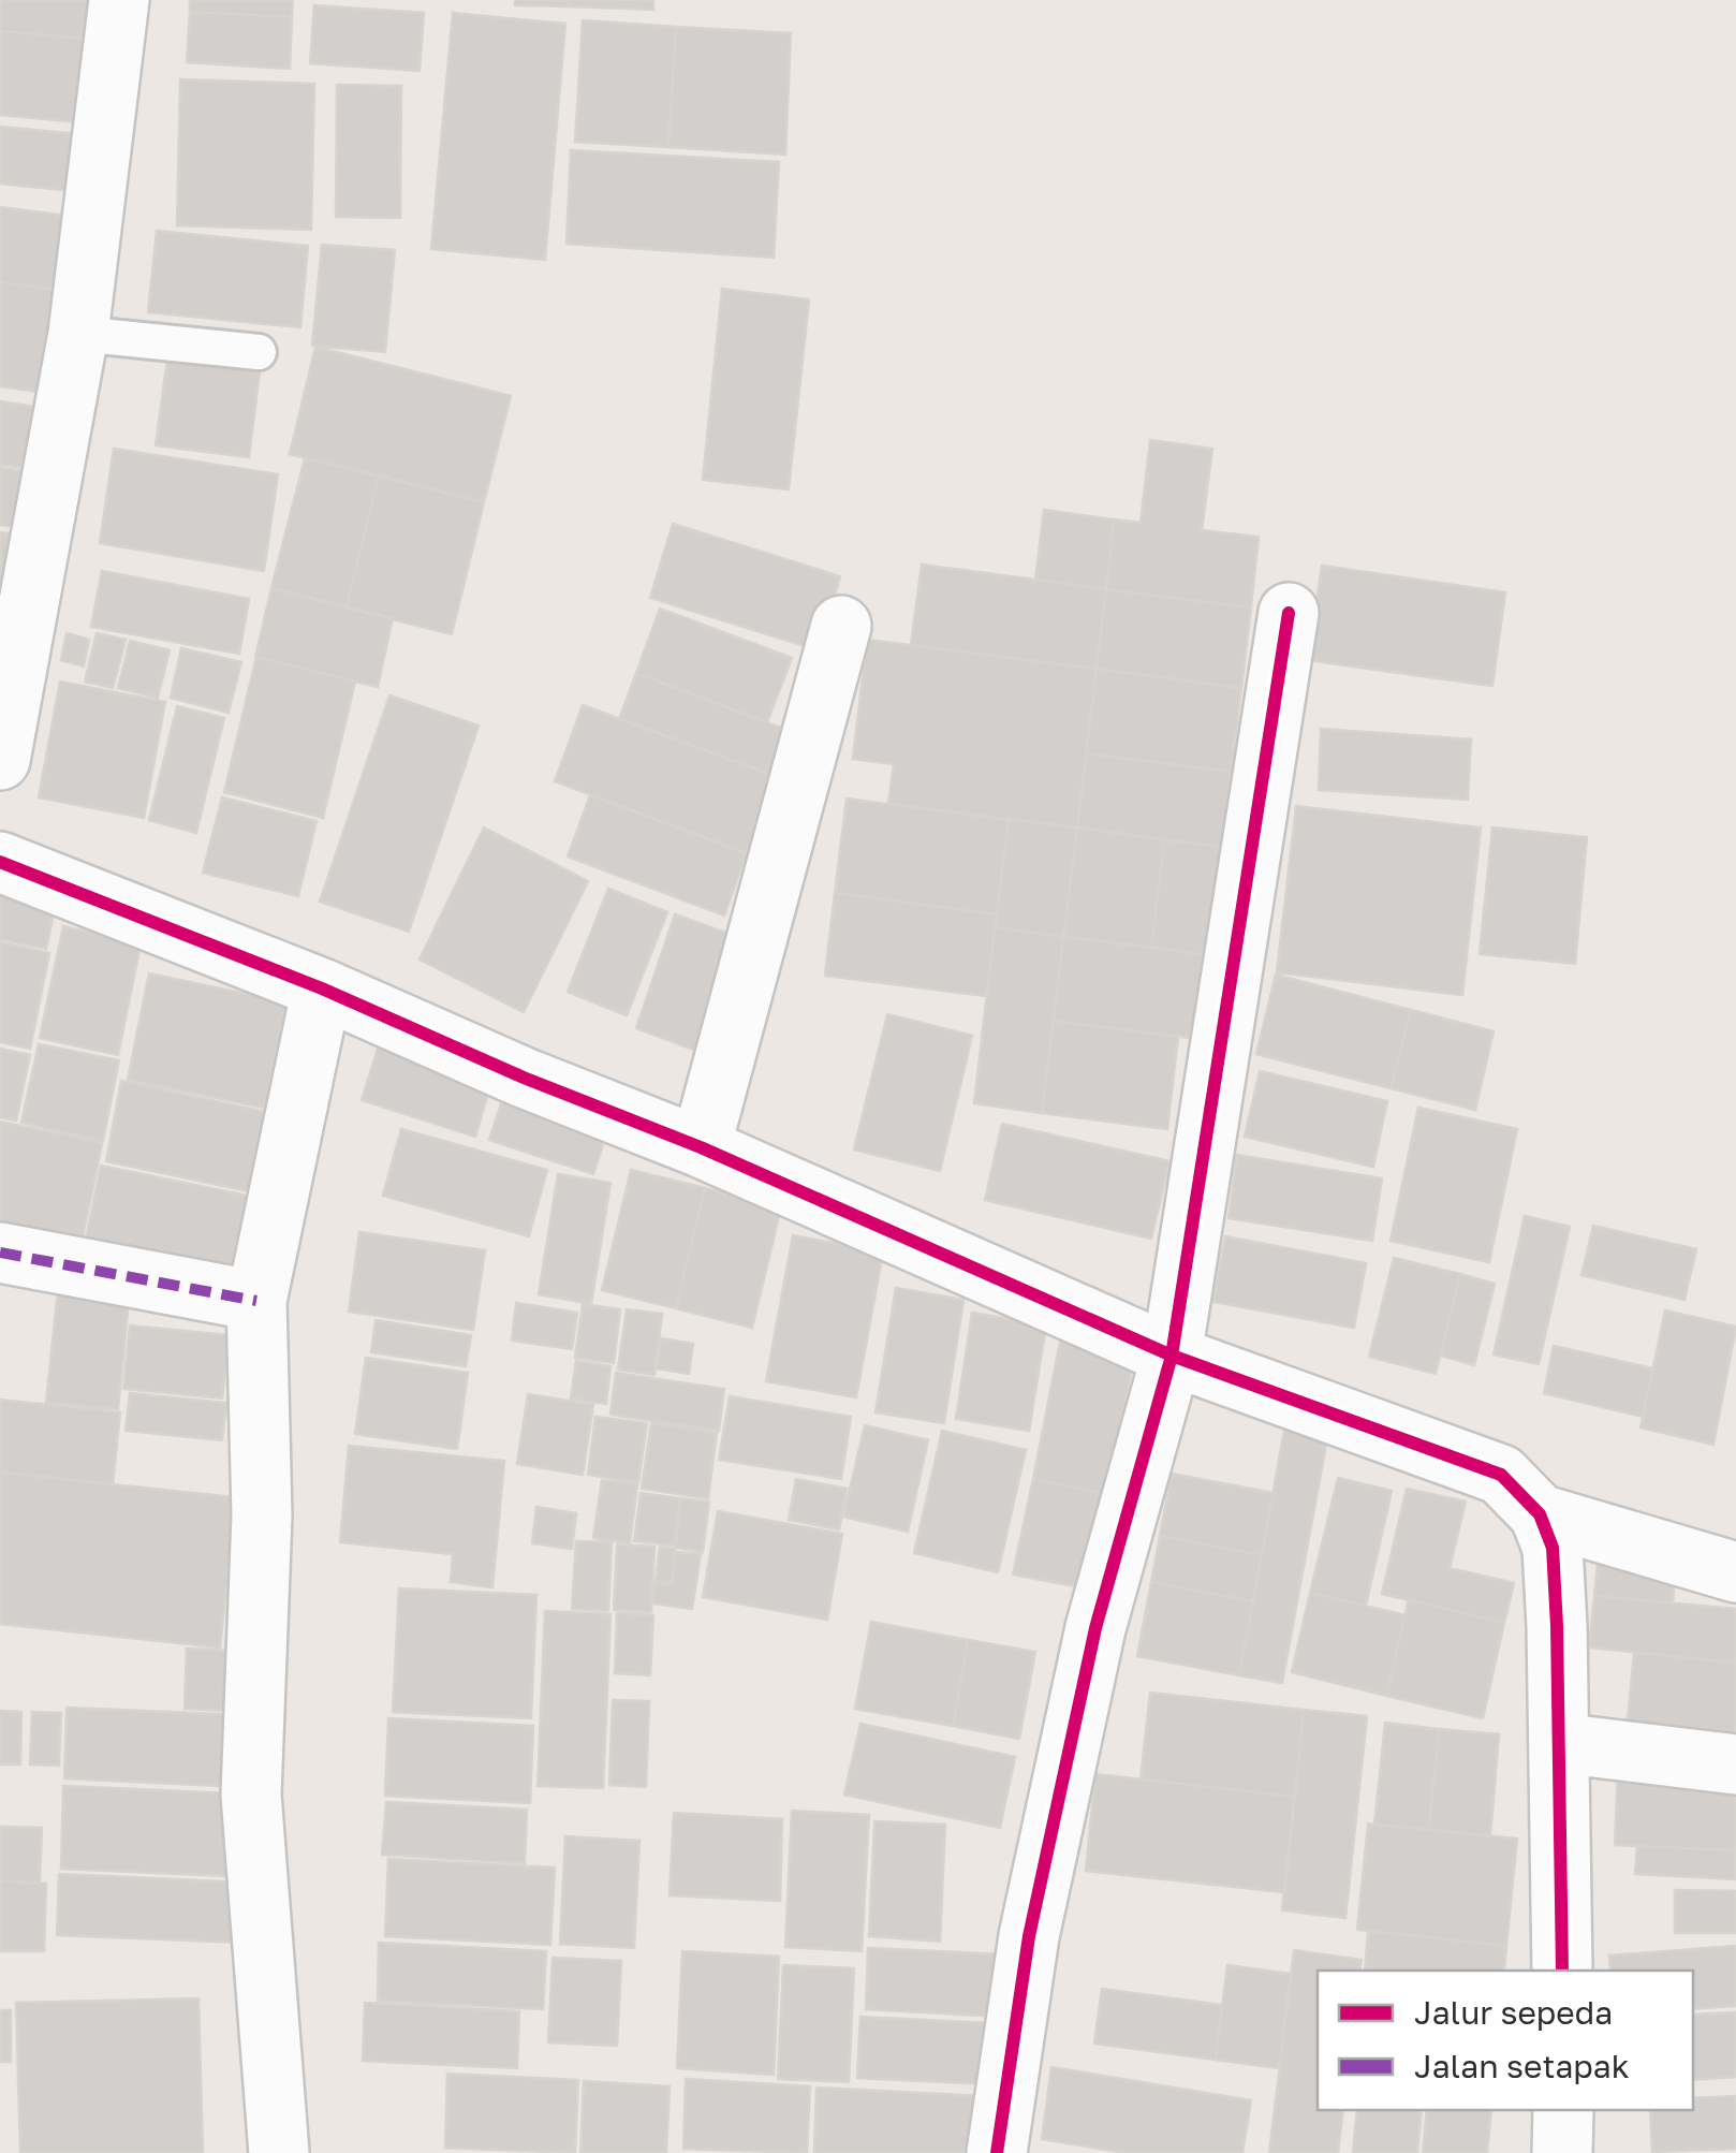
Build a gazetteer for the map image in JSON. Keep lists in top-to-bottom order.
{
  "legend": ["Jalur sepeda", "Jalan setapak"]
}
